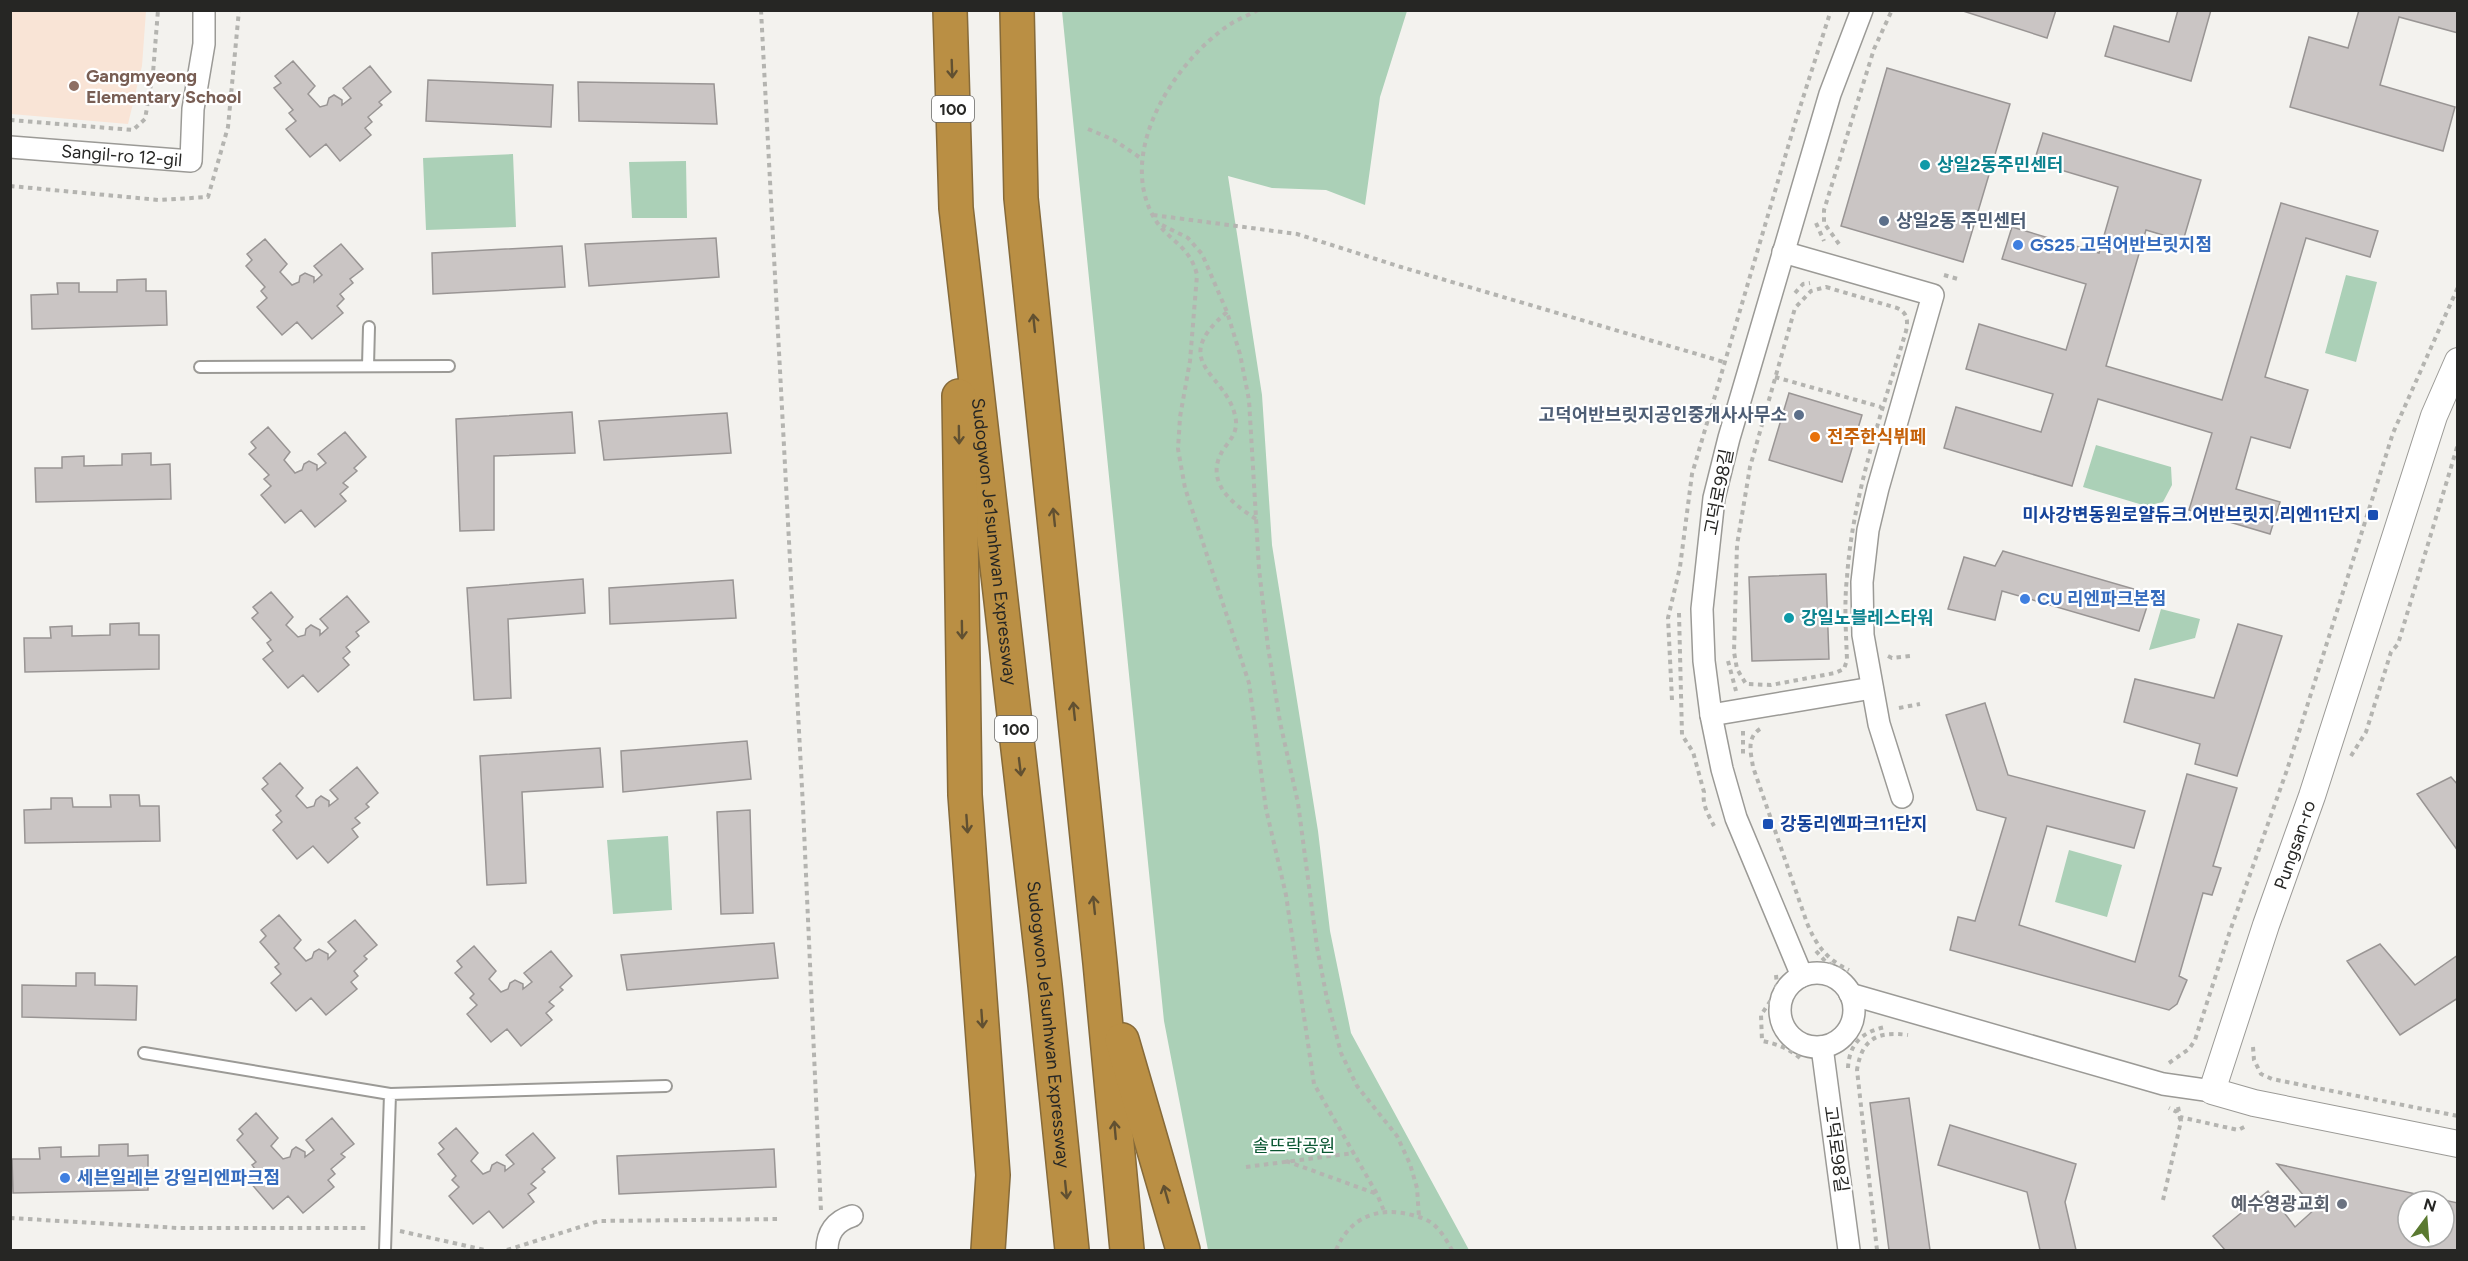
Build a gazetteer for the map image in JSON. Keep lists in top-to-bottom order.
{
  "streets": {
    "highway": ["100", "Sudogwon Je1sunhwan Expressway"],
    "street": ["Sangil-ro 12-gil", "고덕로98길", "Pungsan-ro"]
  },
  "parks": ["솔뜨락공원"],
  "places": {
    "other": [
      "Gangmyeong Elementary School",
      "상일2동주민센터",
      "상일2동 주민센터",
      "GS25 고덕어반브릿지점",
      "고덕어반브릿지공인중개사사무소",
      "전주한식뷔페",
      "CU 리엔파크본점",
      "강일노블레스타워",
      "세븐일레븐 강일리엔파크점",
      "예수영광교회"
    ],
    "transit": ["미사강변동원로얄듀크.어반브릿지.리엔11단지", "강동리엔파크11단지"]
  },
  "north": "top"
}
